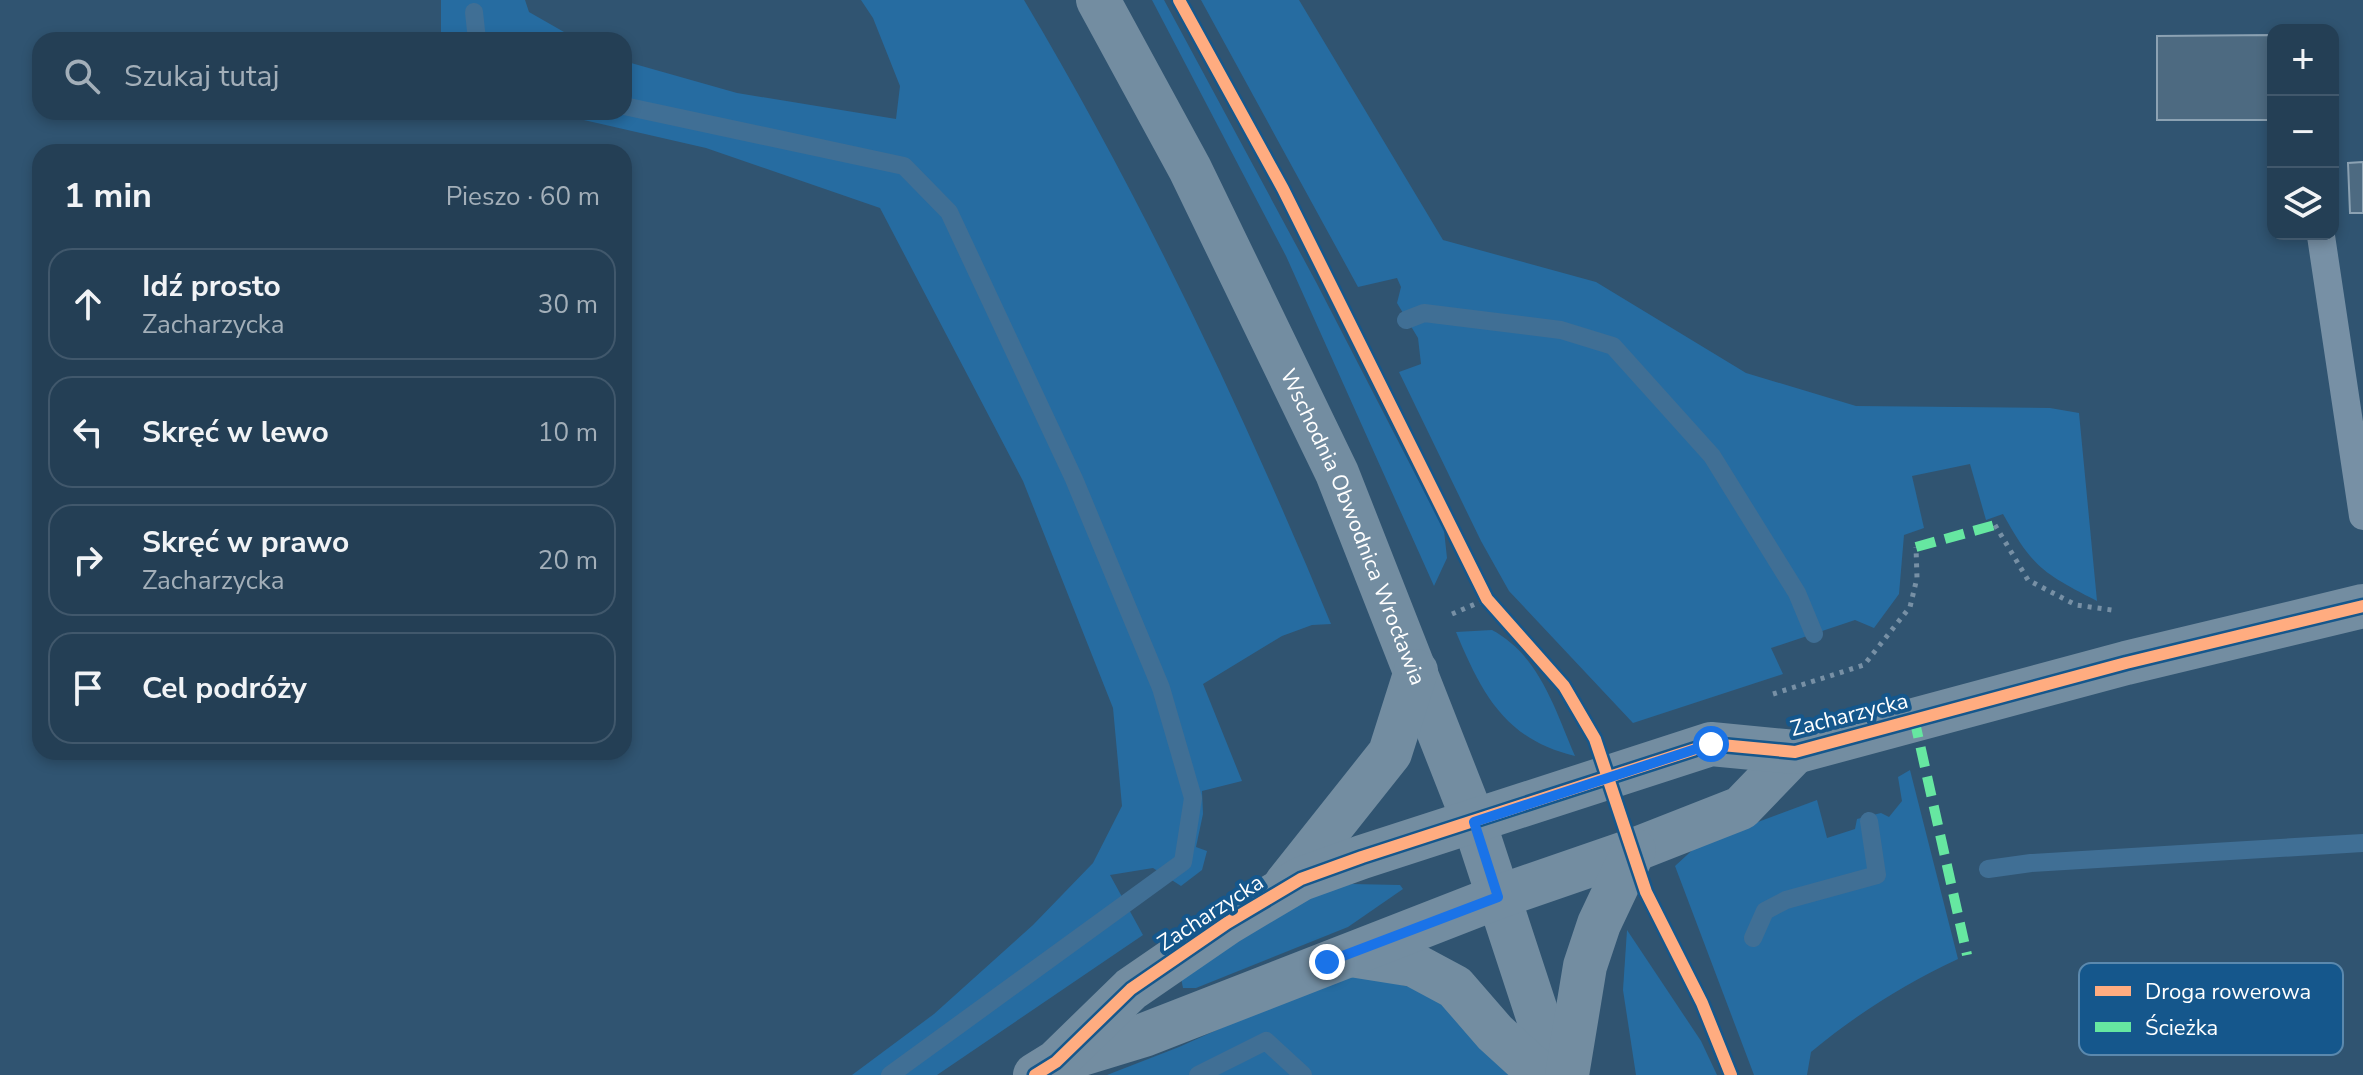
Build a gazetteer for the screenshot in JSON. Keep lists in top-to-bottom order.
{
  "streets": {
    "street": ["Wschodnia Obwodnica Wrocławia", "Zacharzycka"]
  },
  "crossings": [
    ["Wschodnia Obwodnica Wrocławia", "Zacharzycka"]
  ],
  "legend": ["Droga rowerowa", "Ścieżka"],
  "page": {
    "map_buttons": ["+", "−"],
    "search": "Szukaj tutaj",
    "heading": ["1 min", "Pieszo · 60 m"],
    "list": [
      ["Idź prosto", "Zacharzycka", "30 m"],
      ["Skręć w lewo", "10 m"],
      ["Skręć w prawo", "Zacharzycka", "20 m"],
      "Cel podróży"
    ]
  }
}
